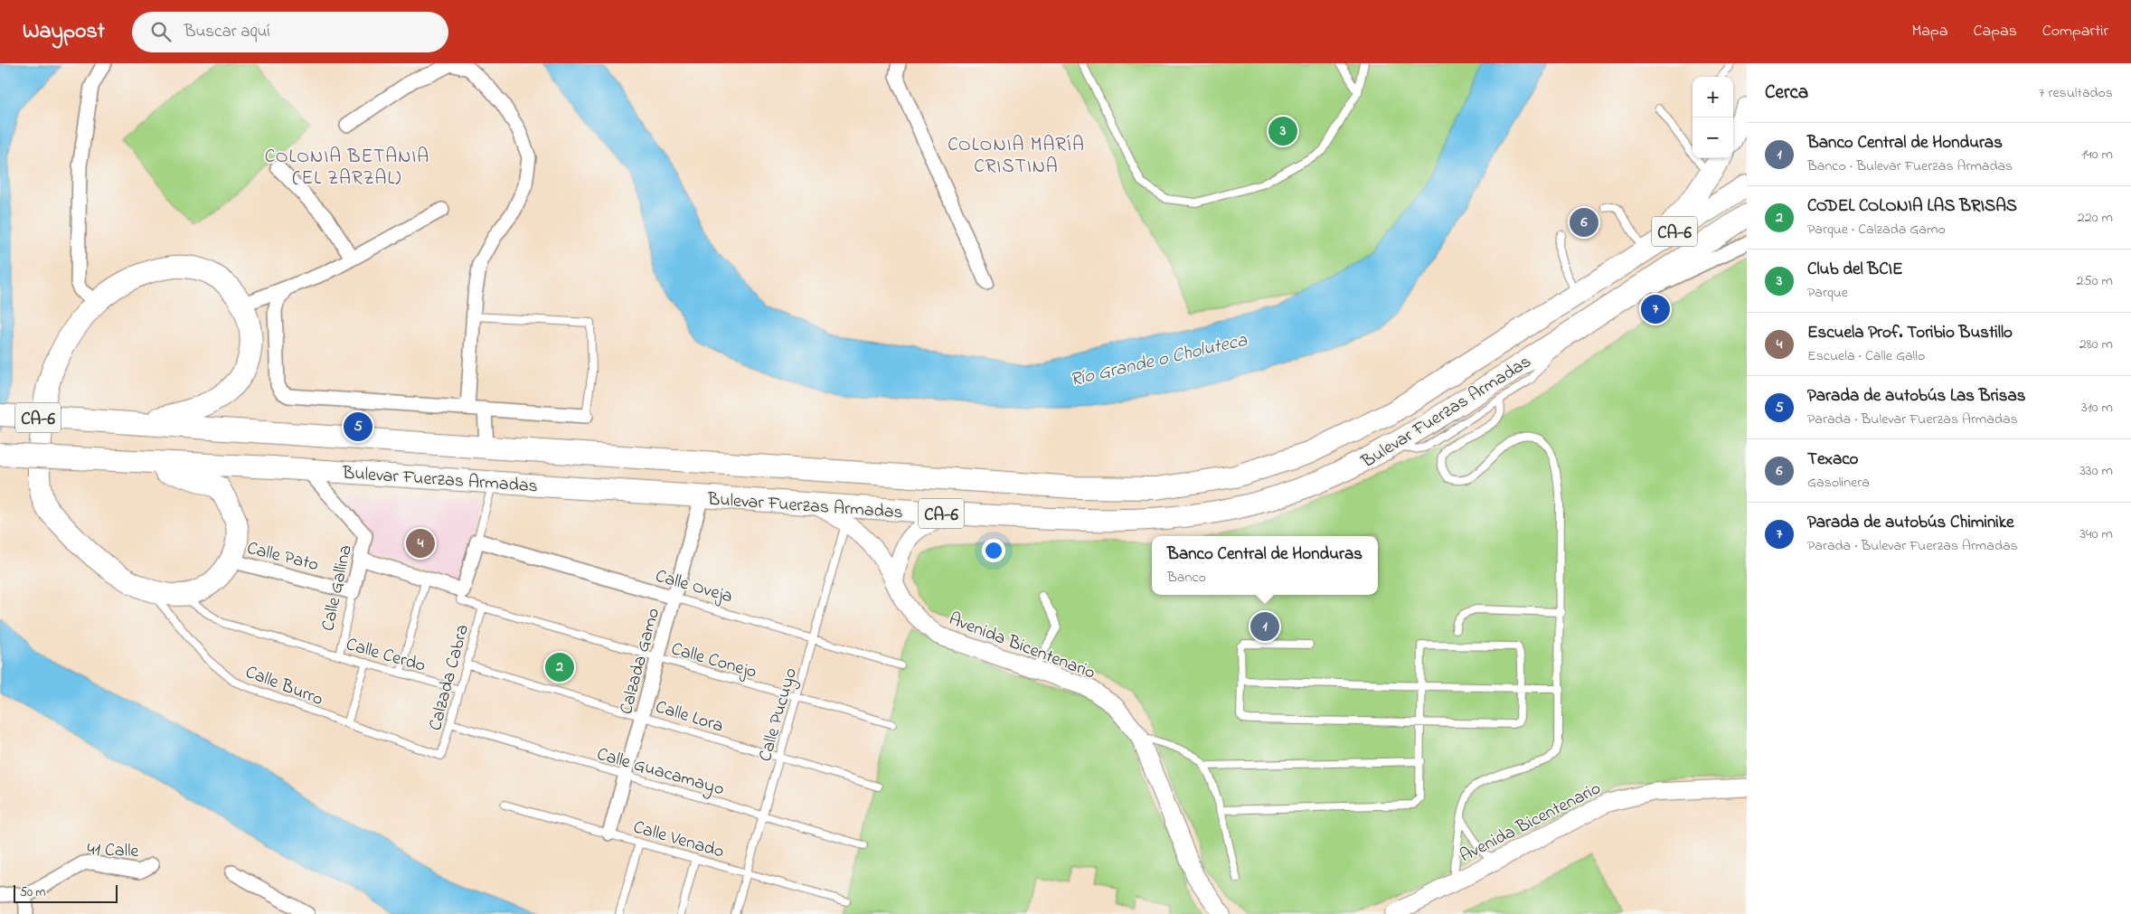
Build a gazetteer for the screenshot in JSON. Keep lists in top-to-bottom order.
{
  "streets": {
    "highway": ["CA-6", "Bulevar Fuerzas Armadas"],
    "street": [
      "Calle Pato",
      "Calle Oveja",
      "Calle Gallina",
      "Avenida Bicentenario",
      "Calzada Gamo",
      "41 Calle"
    ],
    "lane": [
      "Calle Cerdo",
      "Calle Conejo",
      "Calzada Cabra",
      "Calle Burro",
      "Calle Pucuyo",
      "Calle Lora",
      "Calle Guacamayo",
      "Calle Venado"
    ]
  },
  "crossings": [
    ["Bulevar Fuerzas Armadas", "Calle Gallina"],
    ["Bulevar Fuerzas Armadas", "Avenida Bicentenario"],
    ["Bulevar Fuerzas Armadas", "Calzada Gamo"],
    ["Calle Pato", "Calle Gallina"],
    ["Calle Oveja", "Calzada Gamo"],
    ["Calle Oveja", "Calle Pucuyo"],
    ["Calle Gallina", "Calle Cerdo"],
    ["Avenida Bicentenario", "Calle Pucuyo"],
    ["Calle Cerdo", "Calzada Cabra"],
    ["Calle Conejo", "Calzada Gamo"],
    ["Calle Conejo", "Calzada Cabra"],
    ["Calle Conejo", "Calle Pucuyo"],
    ["Calzada Gamo", "Calle Lora"],
    ["Calzada Gamo", "Calle Guacamayo"],
    ["Calzada Gamo", "Calle Venado"],
    ["Calzada Cabra", "Calle Burro"],
    ["Calzada Cabra", "Calle Lora"],
    ["Calzada Cabra", "Calle Guacamayo"],
    ["Calle Pucuyo", "Calle Lora"],
    ["Calle Pucuyo", "Calle Guacamayo"],
    ["Calle Pucuyo", "Calle Venado"]
  ],
  "districts": ["COLONIA MARÍA CRISTINA", "COLONIA BETANIA (EL ZARZAL)"],
  "water": ["Río Grande o Choluteca"],
  "scale_bar": "50 m",
  "page": {
    "header": "Waypost",
    "search": "Buscar aquí",
    "nav": ["Mapa", "Capas", "Compartir"],
    "heading": ["Cerca", "7 resultados"],
    "map_buttons": ["+", "−"],
    "pins": [
      "3",
      "6",
      "7",
      "5",
      "4",
      "1",
      "2"
    ],
    "list": [
      {
        "mark": "1",
        "name": "Banco Central de Honduras",
        "note": "Banco · Bulevar Fuerzas Armadas",
        "value": "140 m"
      },
      {
        "mark": "2",
        "name": "CODEL COLONIA LAS BRISAS",
        "note": "Parque · Calzada Gamo",
        "value": "220 m"
      },
      {
        "mark": "3",
        "name": "Club del BCIE",
        "note": "Parque",
        "value": "250 m"
      },
      {
        "mark": "4",
        "name": "Escuela Prof. Toribio Bustillo",
        "note": "Escuela · Calle Gallo",
        "value": "280 m"
      },
      {
        "mark": "5",
        "name": "Parada de autobús Las Brisas",
        "note": "Parada · Bulevar Fuerzas Armadas",
        "value": "310 m"
      },
      {
        "mark": "6",
        "name": "Texaco",
        "note": "Gasolinera",
        "value": "330 m"
      },
      {
        "mark": "7",
        "name": "Parada de autobús Chiminike",
        "note": "Parada · Bulevar Fuerzas Armadas",
        "value": "340 m"
      }
    ],
    "popup": ["Banco Central de Honduras", "Banco"],
    "scale": "50 m"
  }
}
